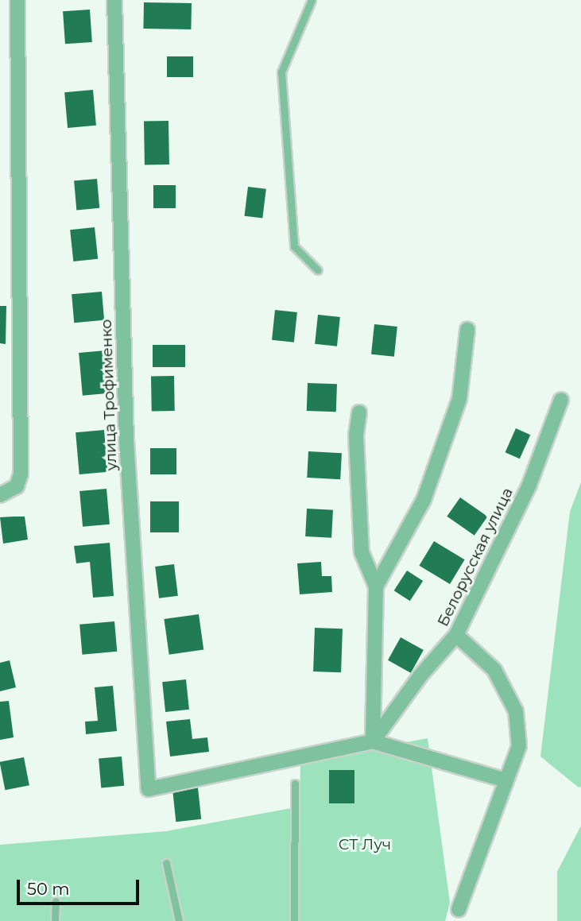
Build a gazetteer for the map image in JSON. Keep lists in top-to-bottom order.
{
  "streets": {
    "street": ["улица Трофименко", "Белорусская улица"]
  },
  "crossings": [
    ["улица Трофименко", "Белорусская улица"]
  ],
  "parks": ["СТ Луч"],
  "scale_bar": "50 m"
}
